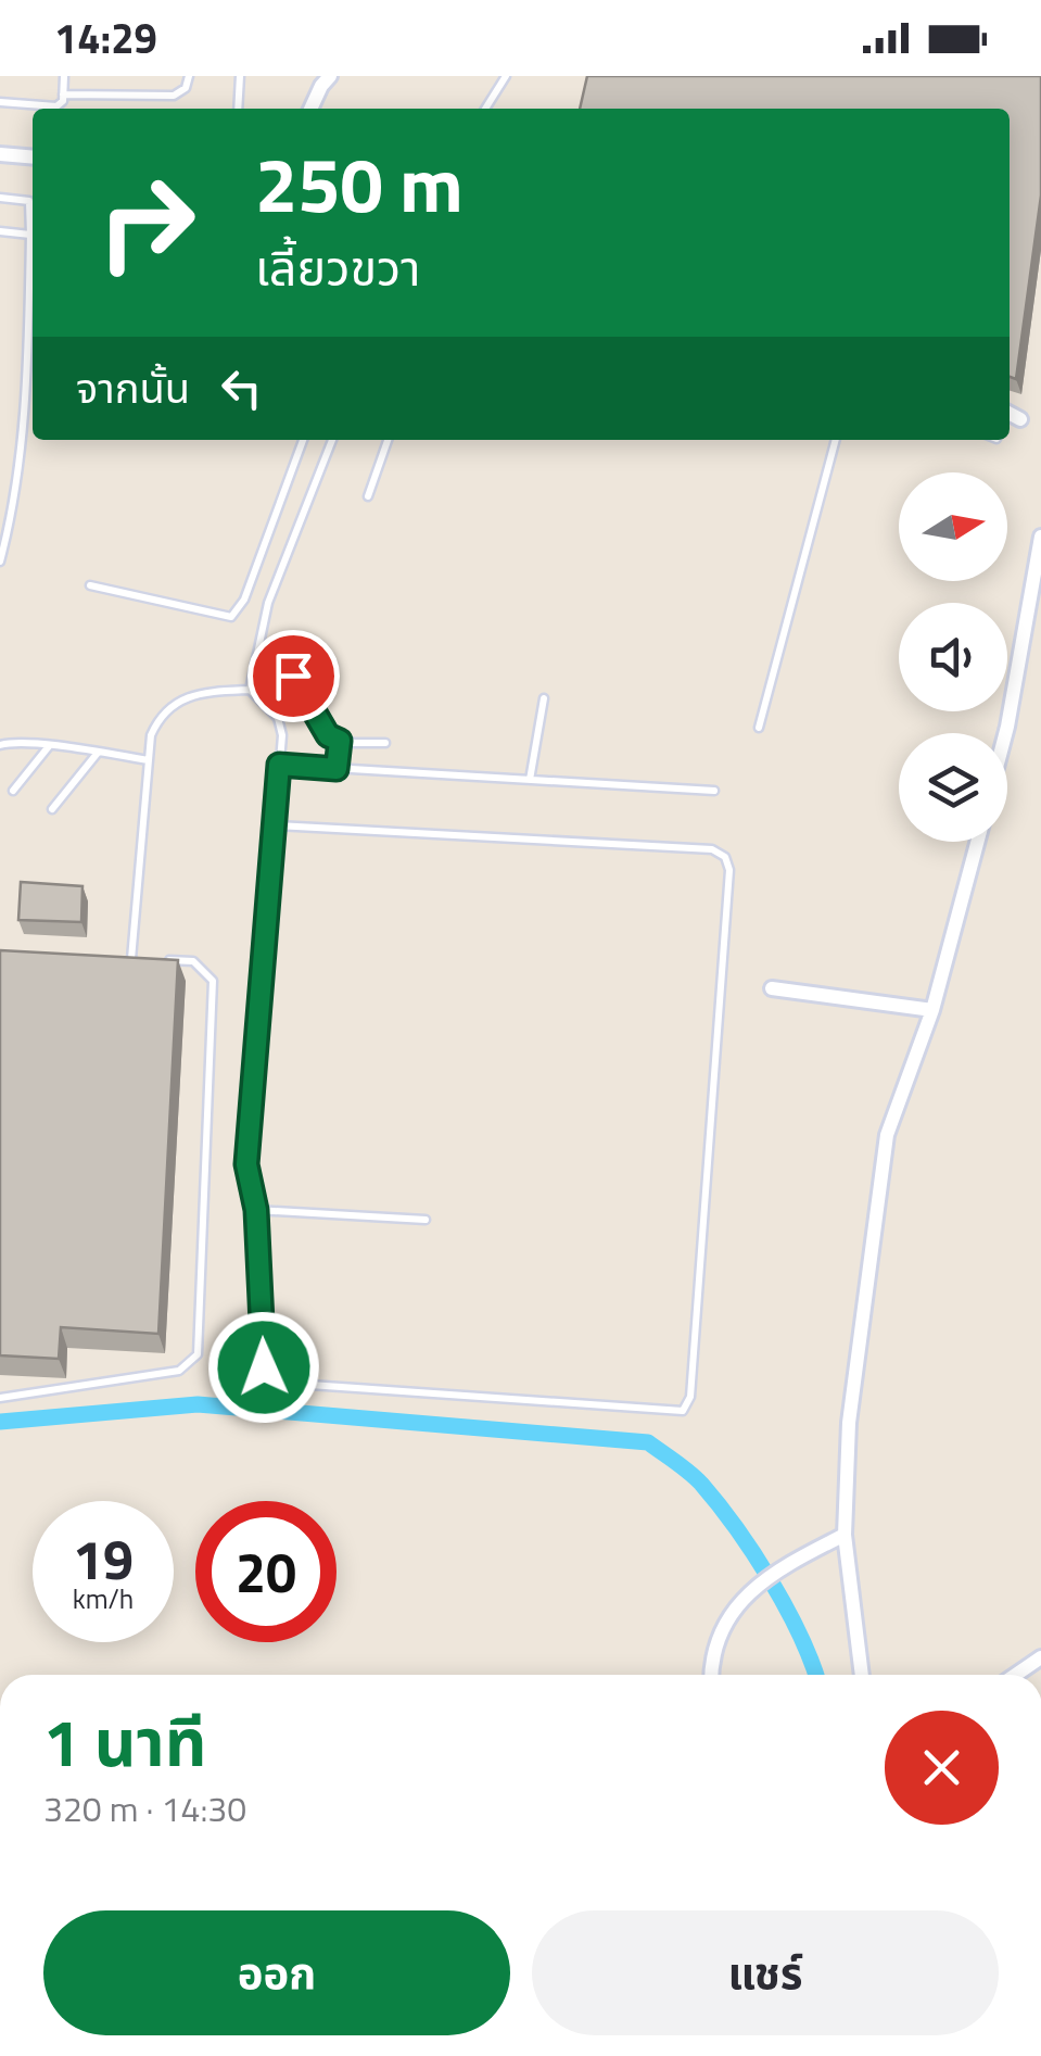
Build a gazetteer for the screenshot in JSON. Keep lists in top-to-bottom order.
{
  "north": "right",
  "page": {
    "status": "14:29",
    "turn": ["250 m", "เลี้ยวขวา"],
    "then": "จากนั้น",
    "speed": "19 km/h",
    "limit": "20",
    "heading": ["1 นาที", "320 m · 14:30"],
    "buttons": ["ออก", "แชร์"]
  }
}
